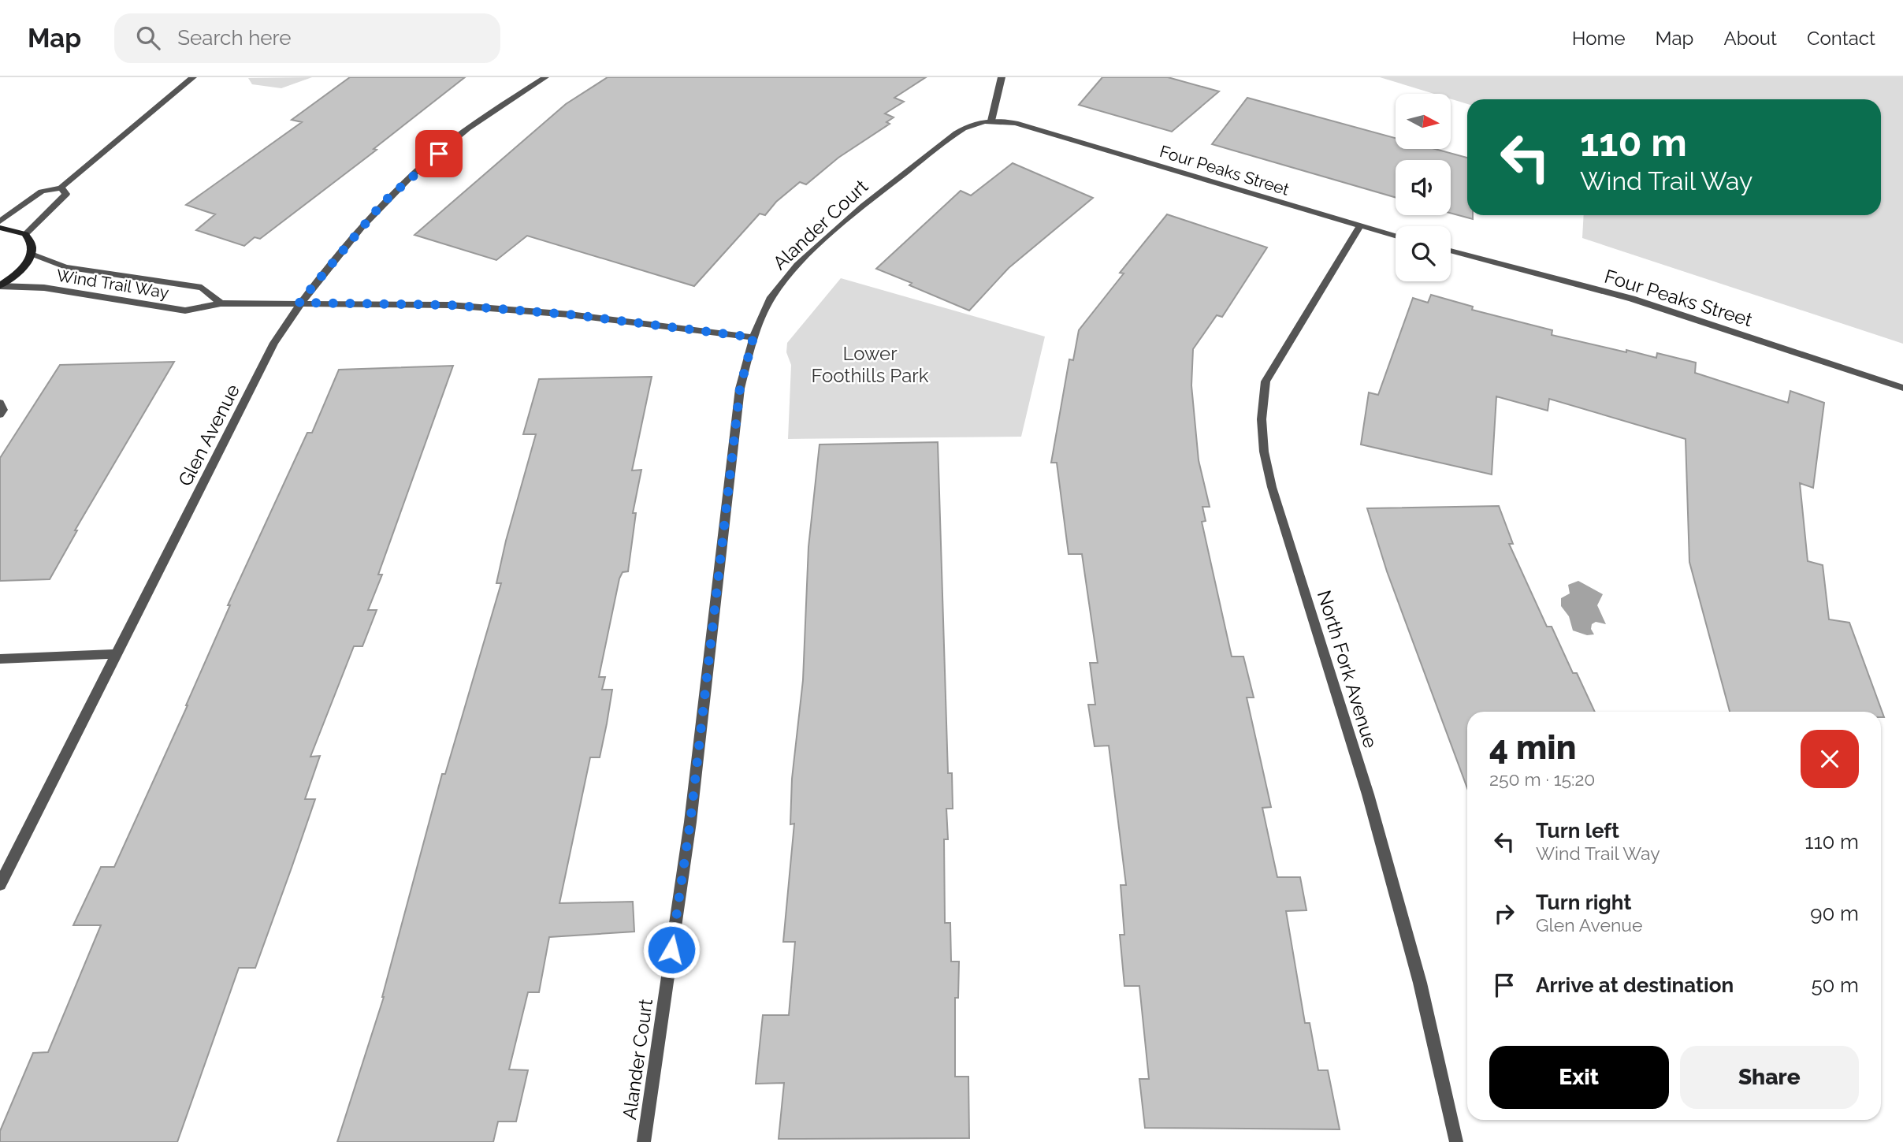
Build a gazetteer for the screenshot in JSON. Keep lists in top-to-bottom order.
{
  "streets": {
    "street": [
      "Four Peaks Street",
      "Alander Court",
      "Wind Trail Way",
      "Glen Avenue",
      "North Fork Avenue"
    ]
  },
  "crossings": [
    ["Four Peaks Street", "Alander Court"],
    ["Four Peaks Street", "North Fork Avenue"],
    ["Alander Court", "Wind Trail Way"],
    ["Wind Trail Way", "Glen Avenue"]
  ],
  "parks": ["Lower Foothills Park"],
  "north": "right",
  "page": {
    "header": "Map",
    "search": "Search here",
    "nav": [
      "Home",
      "Map",
      "About",
      "Contact"
    ],
    "turn": ["110 m", "Wind Trail Way"],
    "heading": ["4 min", "250 m · 15:20"],
    "list": [
      {
        "name": "Turn left",
        "note": "Wind Trail Way",
        "value": "110 m"
      },
      {
        "name": "Turn right",
        "note": "Glen Avenue",
        "value": "90 m"
      },
      {
        "name": "Arrive at destination",
        "value": "50 m"
      }
    ],
    "buttons": ["Exit", "Share"]
  }
}
